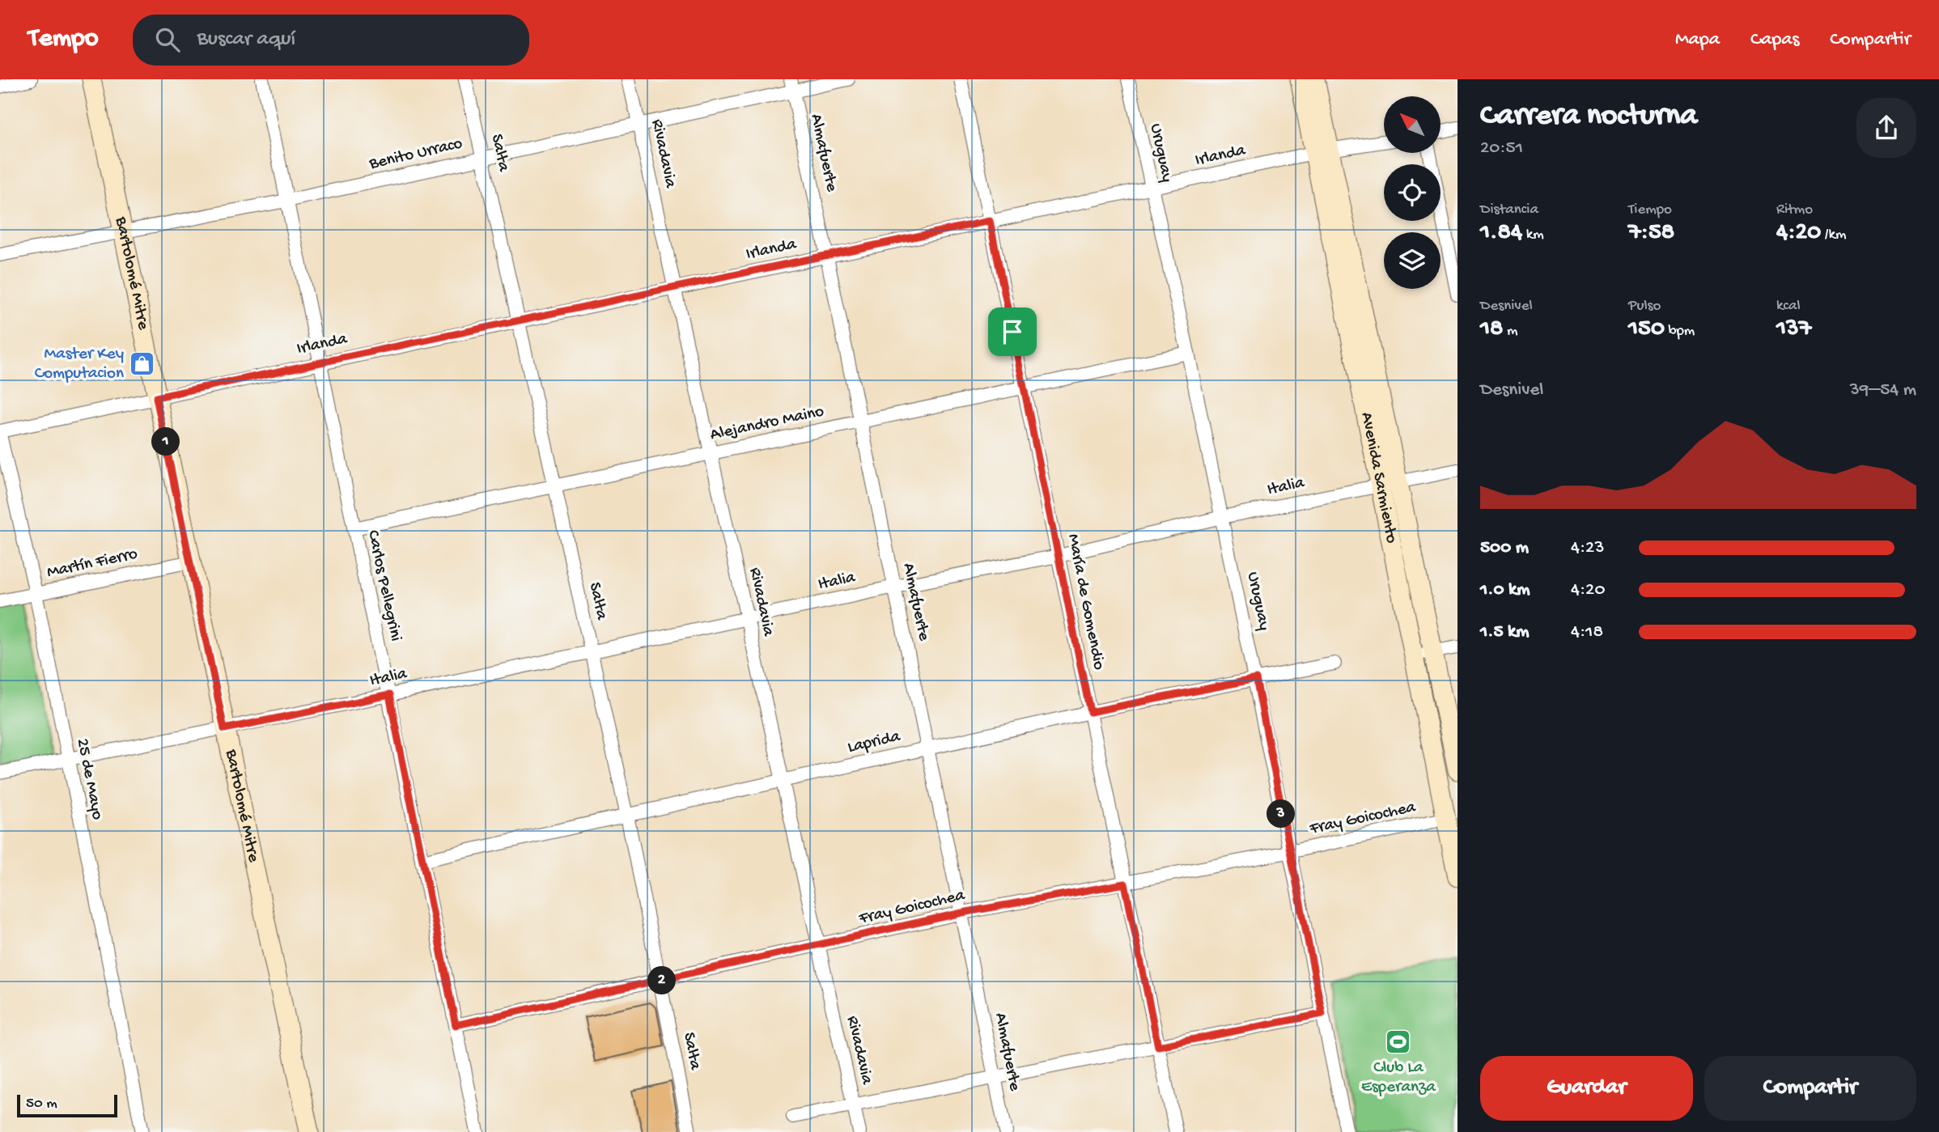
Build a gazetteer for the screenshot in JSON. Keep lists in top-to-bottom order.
{
  "streets": {
    "main road": ["Bartolomé Mitre", "Avenida Sarmiento"],
    "street": [
      "Salta",
      "Almafuerte",
      "Uruguay",
      "Rivadavia",
      "Benito Urraco",
      "Irlanda",
      "Alejandro Maino",
      "Italia",
      "Martín Fierro",
      "Carlos Pellegrini",
      "María de Gomendio",
      "Laprida",
      "25 de Mayo",
      "Fray Goicochea"
    ]
  },
  "crossings": [
    ["Salta", "Benito Urraco"],
    ["Salta", "Irlanda"],
    ["Salta", "Alejandro Maino"],
    ["Salta", "Italia"],
    ["Salta", "Laprida"],
    ["Salta", "Fray Goicochea"],
    ["Almafuerte", "Benito Urraco"],
    ["Almafuerte", "Irlanda"],
    ["Almafuerte", "Alejandro Maino"],
    ["Almafuerte", "Italia"],
    ["Almafuerte", "Laprida"],
    ["Almafuerte", "Fray Goicochea"],
    ["Uruguay", "Irlanda"],
    ["Uruguay", "Alejandro Maino"],
    ["Uruguay", "Italia"],
    ["Uruguay", "Laprida"],
    ["Uruguay", "Fray Goicochea"],
    ["Rivadavia", "Benito Urraco"],
    ["Rivadavia", "Irlanda"],
    ["Rivadavia", "Alejandro Maino"],
    ["Rivadavia", "Italia"],
    ["Rivadavia", "Laprida"],
    ["Rivadavia", "Fray Goicochea"],
    ["Benito Urraco", "Bartolomé Mitre"],
    ["Benito Urraco", "Carlos Pellegrini"],
    ["Irlanda", "Bartolomé Mitre"],
    ["Irlanda", "Avenida Sarmiento"],
    ["Irlanda", "Carlos Pellegrini"],
    ["Irlanda", "María de Gomendio"],
    ["Irlanda", "25 de Mayo"],
    ["Bartolomé Mitre", "Italia"],
    ["Bartolomé Mitre", "Martín Fierro"],
    ["Alejandro Maino", "Carlos Pellegrini"],
    ["Alejandro Maino", "María de Gomendio"],
    ["Avenida Sarmiento", "Italia"],
    ["Avenida Sarmiento", "Fray Goicochea"],
    ["Italia", "Carlos Pellegrini"],
    ["Italia", "María de Gomendio"],
    ["Italia", "25 de Mayo"],
    ["Martín Fierro", "25 de Mayo"],
    ["Carlos Pellegrini", "Laprida"],
    ["Carlos Pellegrini", "Fray Goicochea"],
    ["María de Gomendio", "Laprida"],
    ["María de Gomendio", "Fray Goicochea"]
  ],
  "places": {
    "shop": ["Master Key Computacion"],
    "sports": ["Club La Esperanza"]
  },
  "scale_bar": "50 m",
  "north": "top left",
  "page": {
    "header": "Tempo",
    "search": "Buscar aquí",
    "nav": ["Mapa", "Capas", "Compartir"],
    "heading": ["Carrera nocturna", "20:51"],
    "stats": [
      ["Distancia", "1.84 km"],
      ["Tiempo", "7:58"],
      ["Ritmo", "4:20 /km"],
      ["Desnivel", "18 m"],
      ["Pulso", "150 bpm"],
      ["kcal", "137"]
    ],
    "chart": ["Desnivel", "39–54 m"],
    "pins": ["1", "3", "2"],
    "list": [
      {
        "name": "500 m",
        "note": "4:23"
      },
      {
        "name": "1.0 km",
        "note": "4:20"
      },
      {
        "name": "1.5 km",
        "note": "4:18"
      }
    ],
    "buttons": ["Guardar", "Compartir"],
    "scale": "50 m"
  }
}
